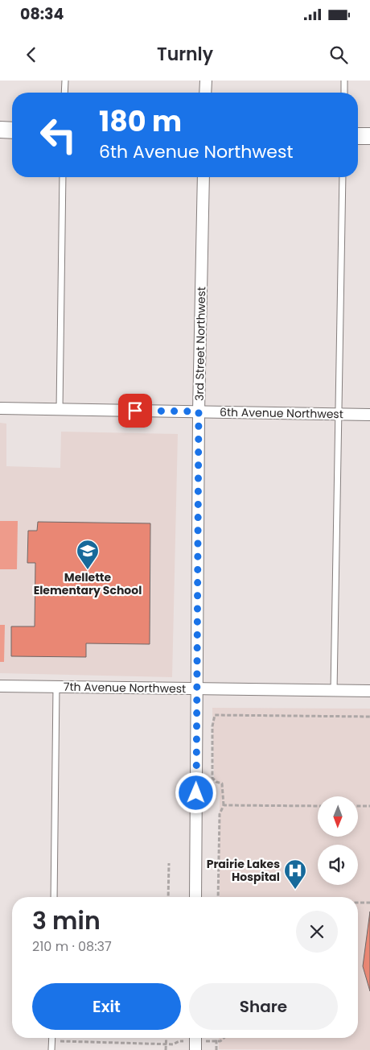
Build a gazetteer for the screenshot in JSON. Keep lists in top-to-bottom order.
{
  "streets": {
    "street": ["3rd Street Northwest", "6th Avenue Northwest", "7th Avenue Northwest"]
  },
  "crossings": [
    ["3rd Street Northwest", "6th Avenue Northwest"],
    ["3rd Street Northwest", "7th Avenue Northwest"]
  ],
  "places": {
    "school or university": ["Mellette Elementary School"],
    "hospital": ["Prairie Lakes Hospital"]
  },
  "north": "bottom",
  "page": {
    "status": "08:34",
    "header": "Turnly",
    "turn": ["180 m", "6th Avenue Northwest"],
    "heading": ["3 min", "210 m · 08:37"],
    "buttons": ["Exit", "Share"]
  }
}
